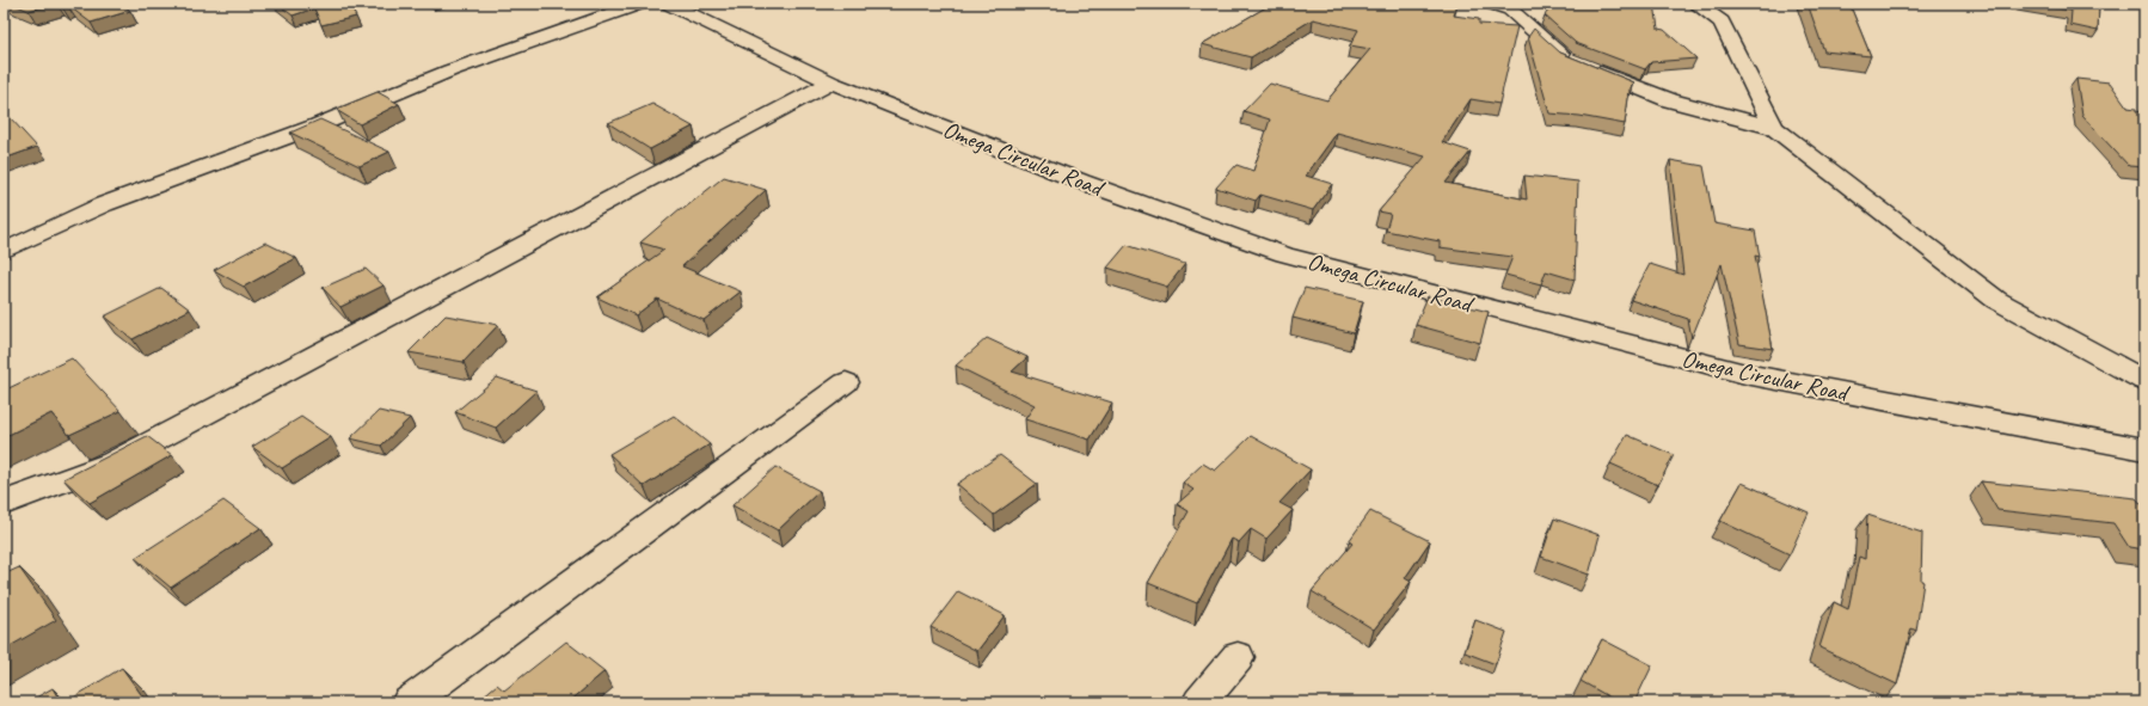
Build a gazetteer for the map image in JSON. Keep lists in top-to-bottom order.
{
  "streets": {
    "street": ["Omega Circular Road"]
  }
}
